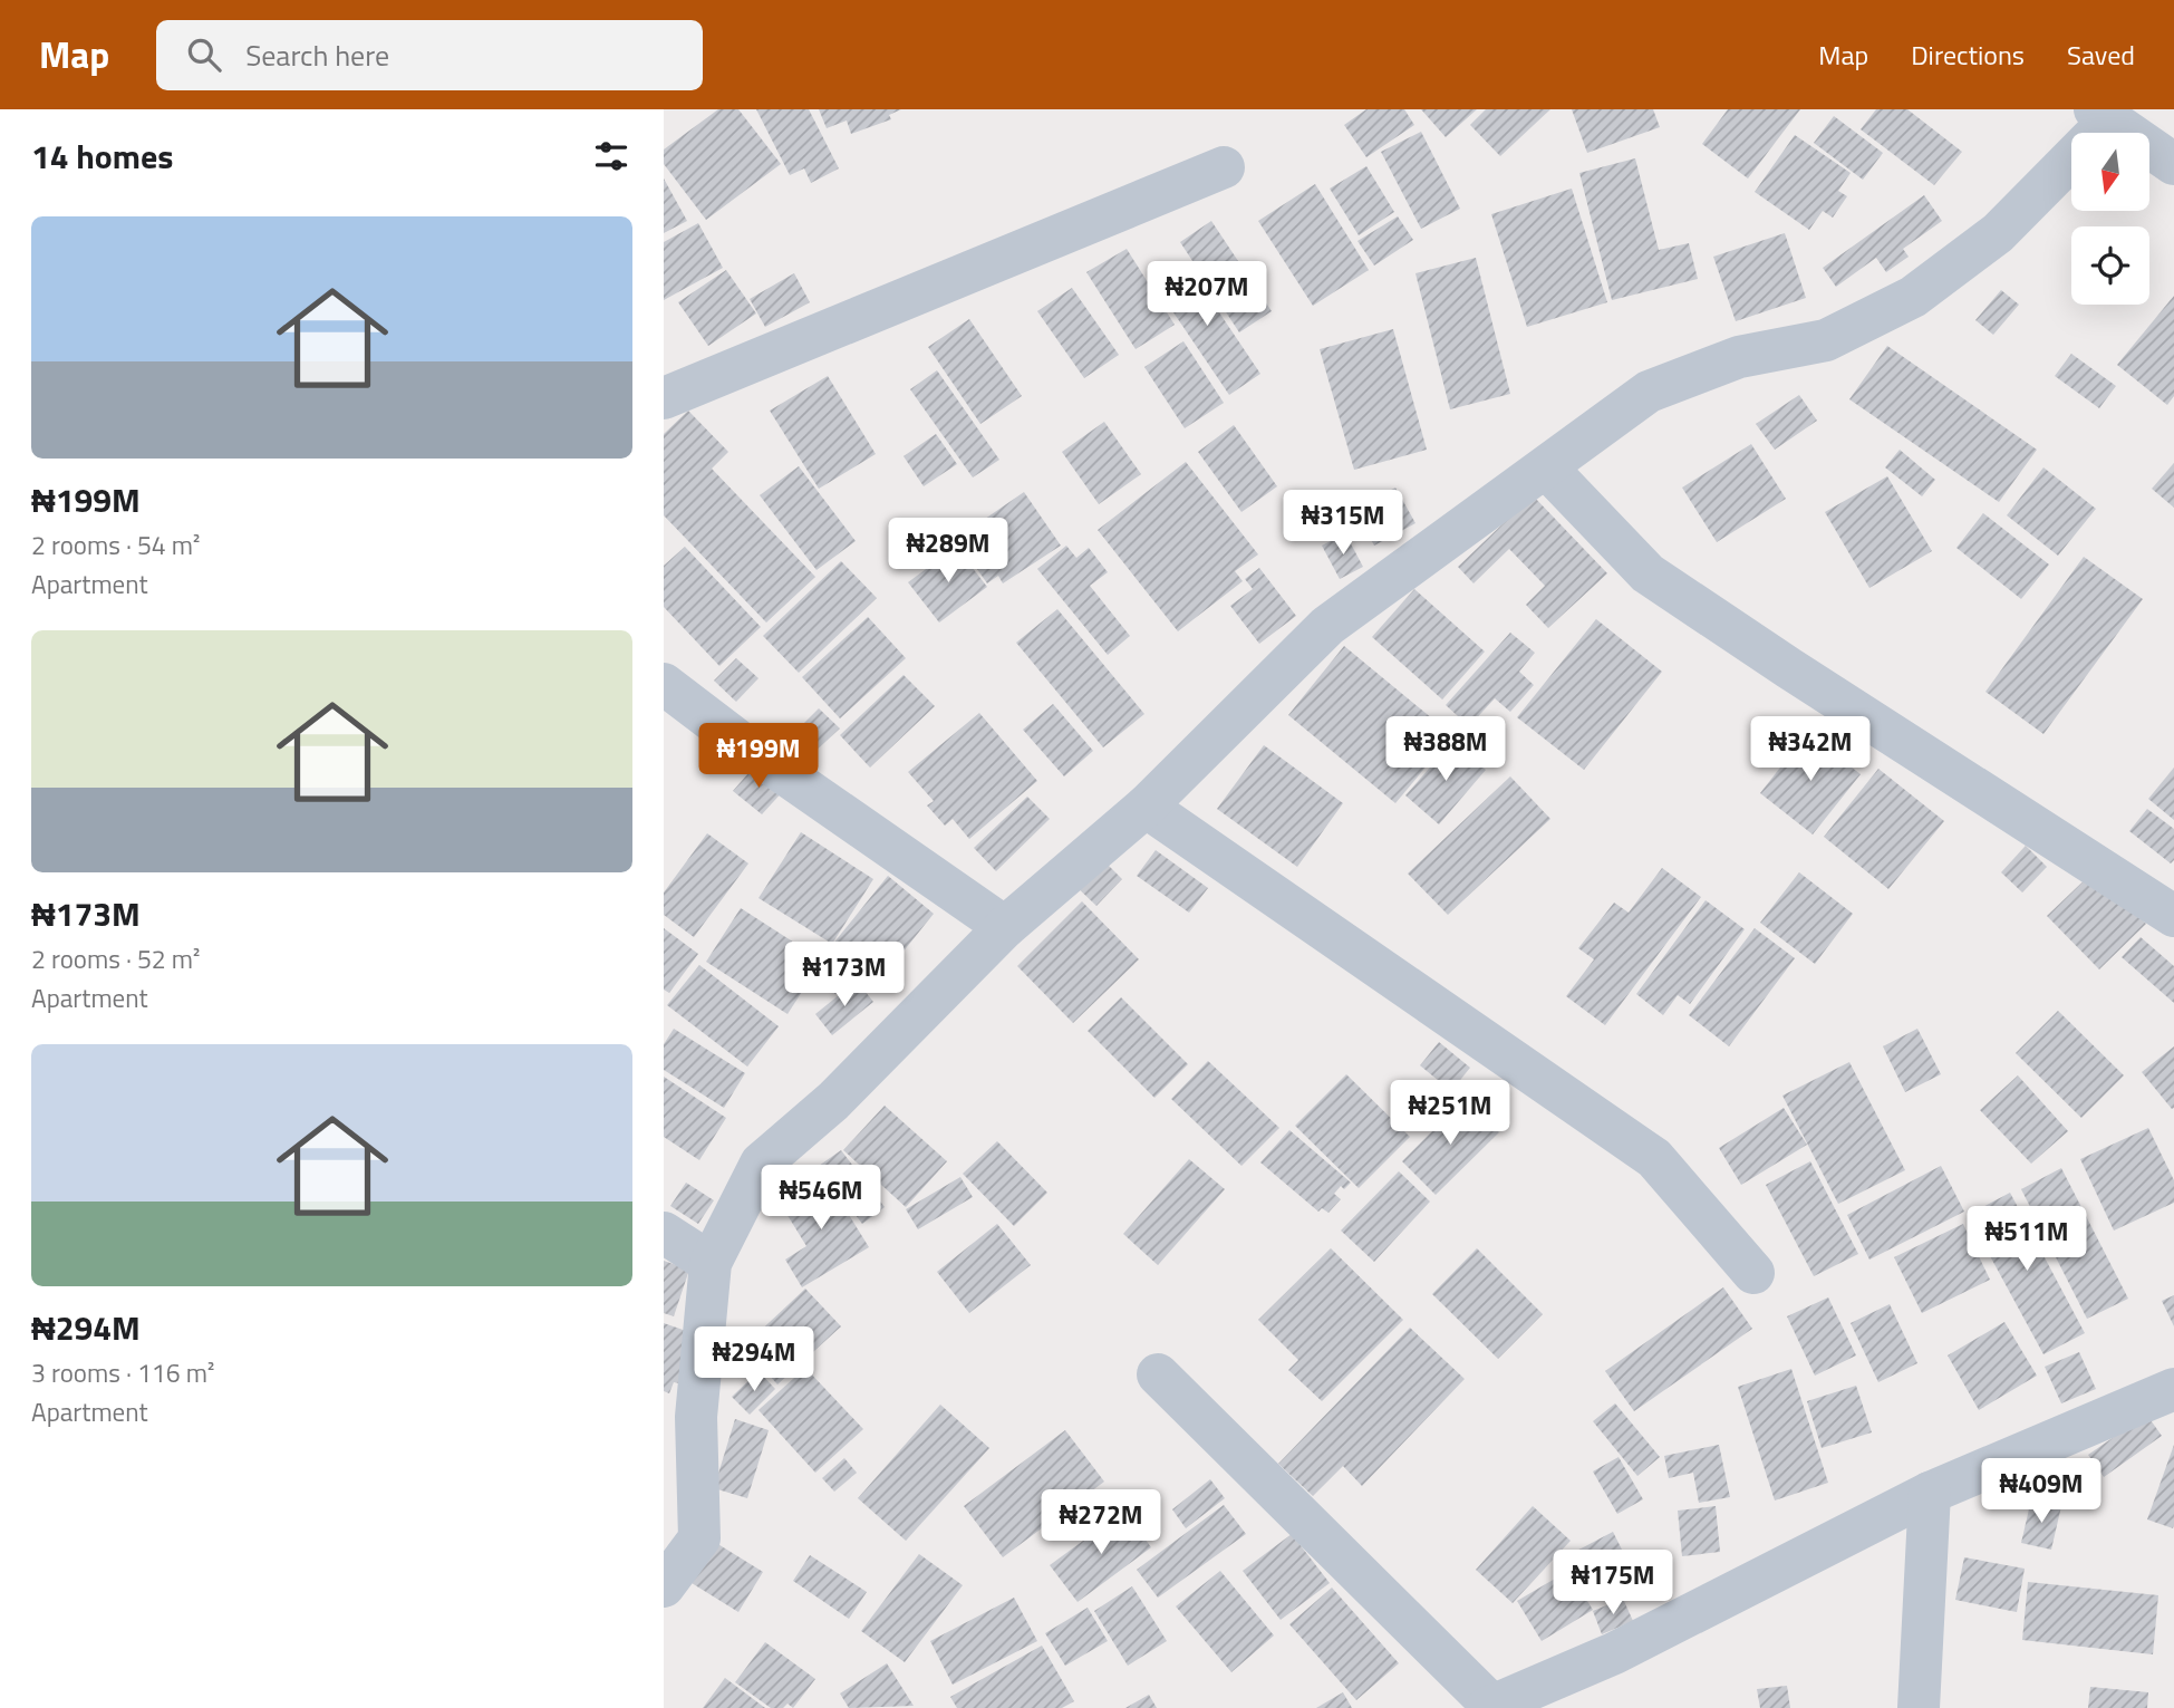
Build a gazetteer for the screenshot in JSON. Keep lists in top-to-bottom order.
{
  "north": "bottom",
  "page": {
    "header": "Map",
    "search": "Search here",
    "nav": ["Map", "Directions", "Saved"],
    "heading": "14 homes",
    "list": [
      {
        "name": "₦199M",
        "note": "2 rooms · 54 m² · Apartment"
      },
      {
        "name": "₦173M",
        "note": "2 rooms · 52 m² · Apartment"
      },
      {
        "name": "₦294M",
        "note": "3 rooms · 116 m² · Apartment"
      }
    ],
    "price": [
      "₦207M",
      "₦315M",
      "₦289M",
      "₦388M",
      "₦342M",
      "₦199M",
      "₦173M",
      "₦251M",
      "₦546M",
      "₦511M",
      "₦294M",
      "₦409M",
      "₦272M",
      "₦175M"
    ]
  }
}
